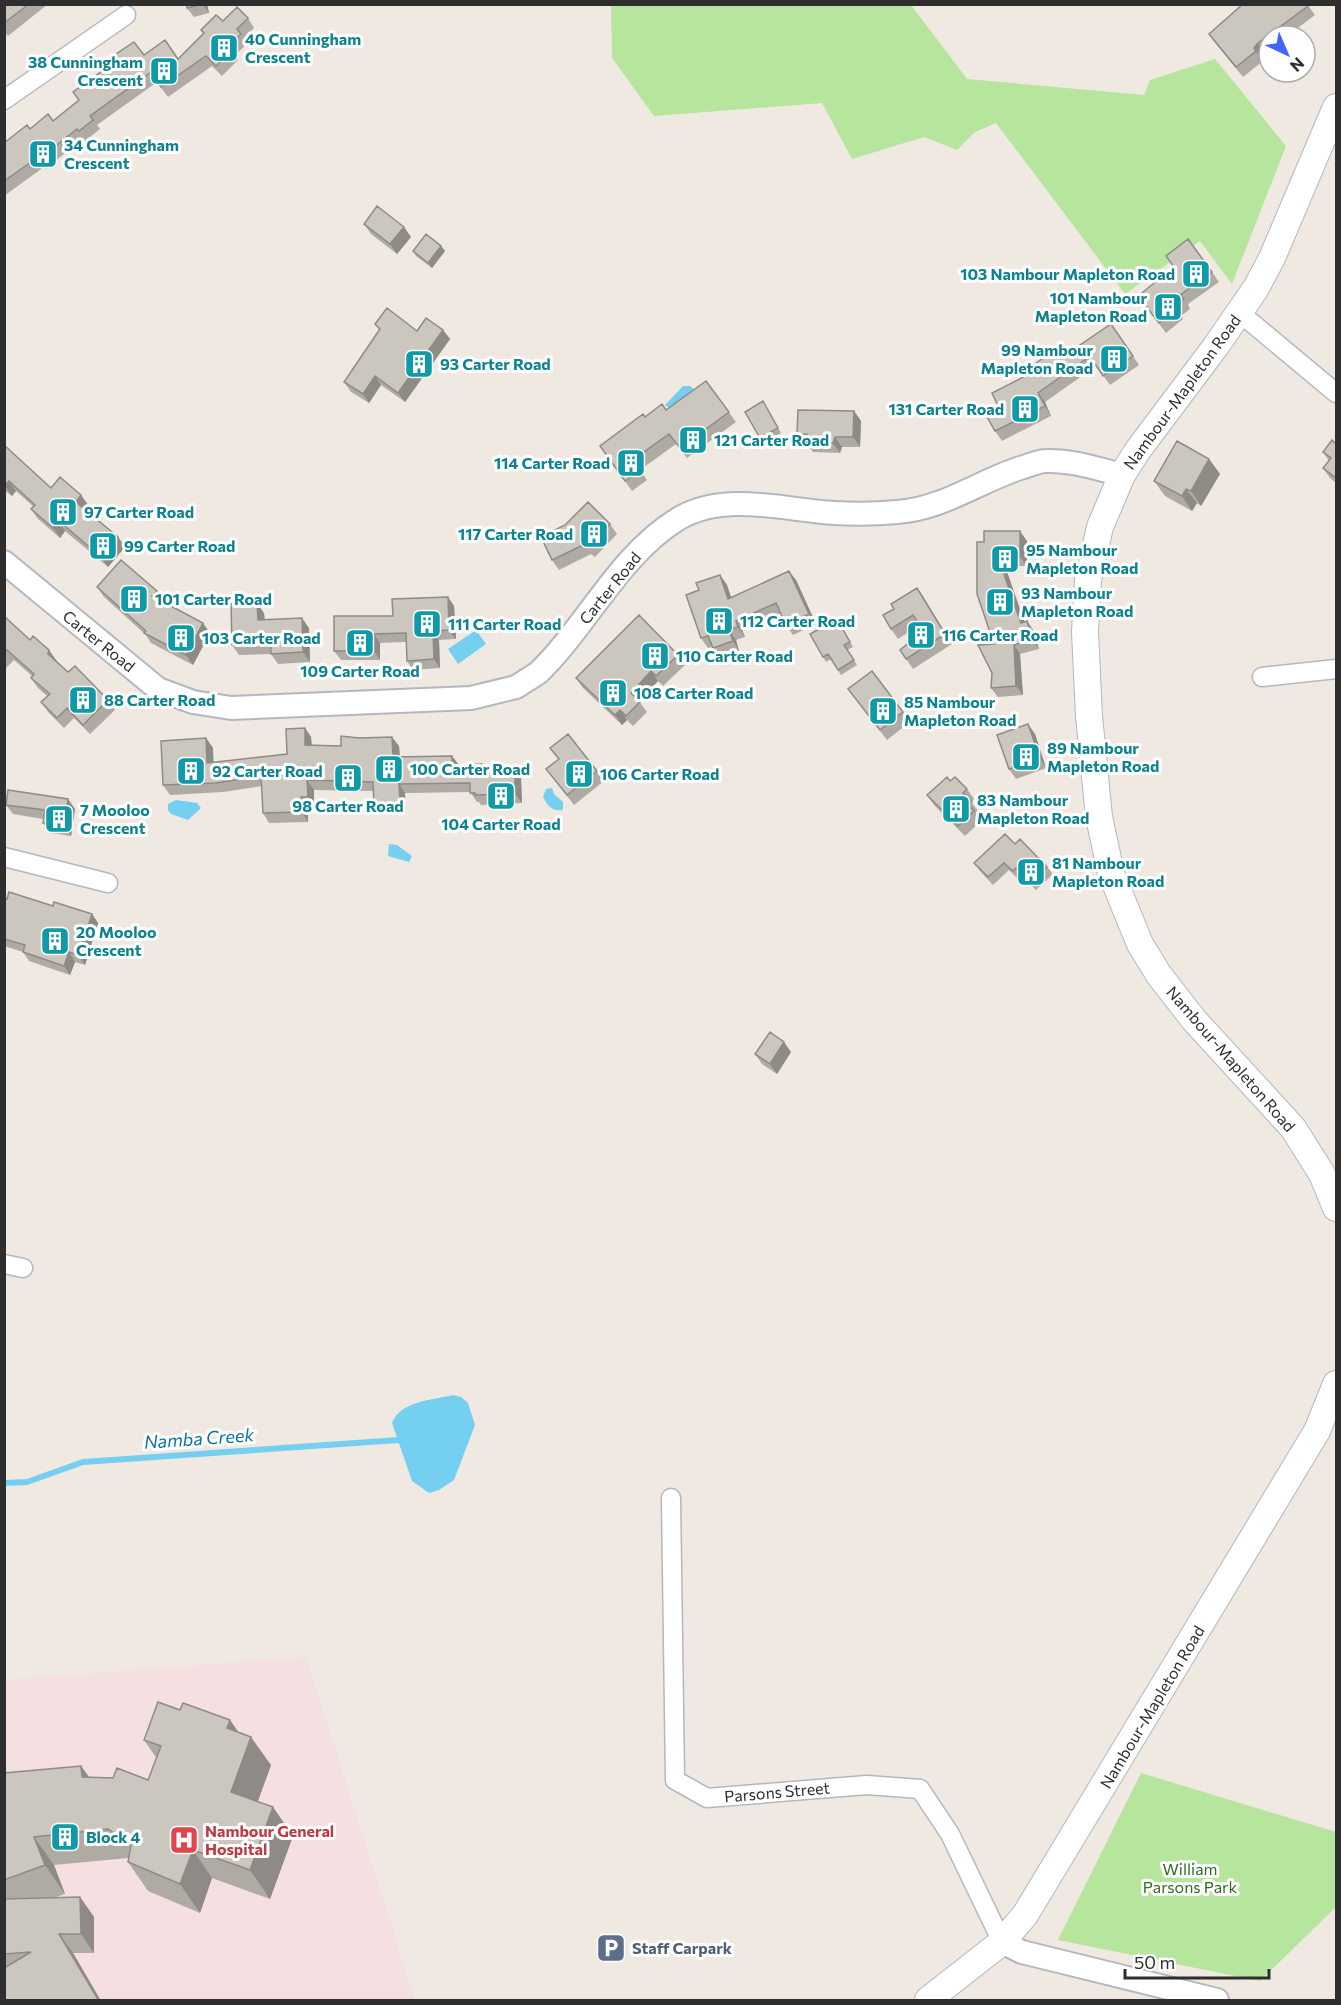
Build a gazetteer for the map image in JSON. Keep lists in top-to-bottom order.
{
  "streets": {
    "main road": ["Nambour-Mapleton Road"],
    "street": ["Carter Road", "Parsons Street"]
  },
  "crossings": [
    ["Nambour-Mapleton Road", "Carter Road"],
    ["Nambour-Mapleton Road", "Parsons Street"]
  ],
  "water": ["Namba Creek"],
  "parks": ["William Parsons Park"],
  "places": {
    "building": [
      "40 Cunningham Crescent",
      "38 Cunningham Crescent",
      "34 Cunningham Crescent",
      "103 Nambour Mapleton Road",
      "101 Nambour Mapleton Road",
      "99 Nambour Mapleton Road",
      "93 Carter Road",
      "131 Carter Road",
      "121 Carter Road",
      "114 Carter Road",
      "97 Carter Road",
      "117 Carter Road",
      "99 Carter Road",
      "95 Nambour Mapleton Road",
      "101 Carter Road",
      "93 Nambour Mapleton Road",
      "112 Carter Road",
      "111 Carter Road",
      "116 Carter Road",
      "103 Carter Road",
      "109 Carter Road",
      "110 Carter Road",
      "108 Carter Road",
      "88 Carter Road",
      "85 Nambour Mapleton Road",
      "89 Nambour Mapleton Road",
      "100 Carter Road",
      "92 Carter Road",
      "106 Carter Road",
      "98 Carter Road",
      "104 Carter Road",
      "83 Nambour Mapleton Road",
      "7 Mooloo Crescent",
      "81 Nambour Mapleton Road",
      "20 Mooloo Crescent",
      "Block 4"
    ],
    "hospital": ["Nambour General Hospital"],
    "parking": ["Staff Carpark"]
  },
  "scale_bar": "50 m",
  "north": "bottom right"
}
